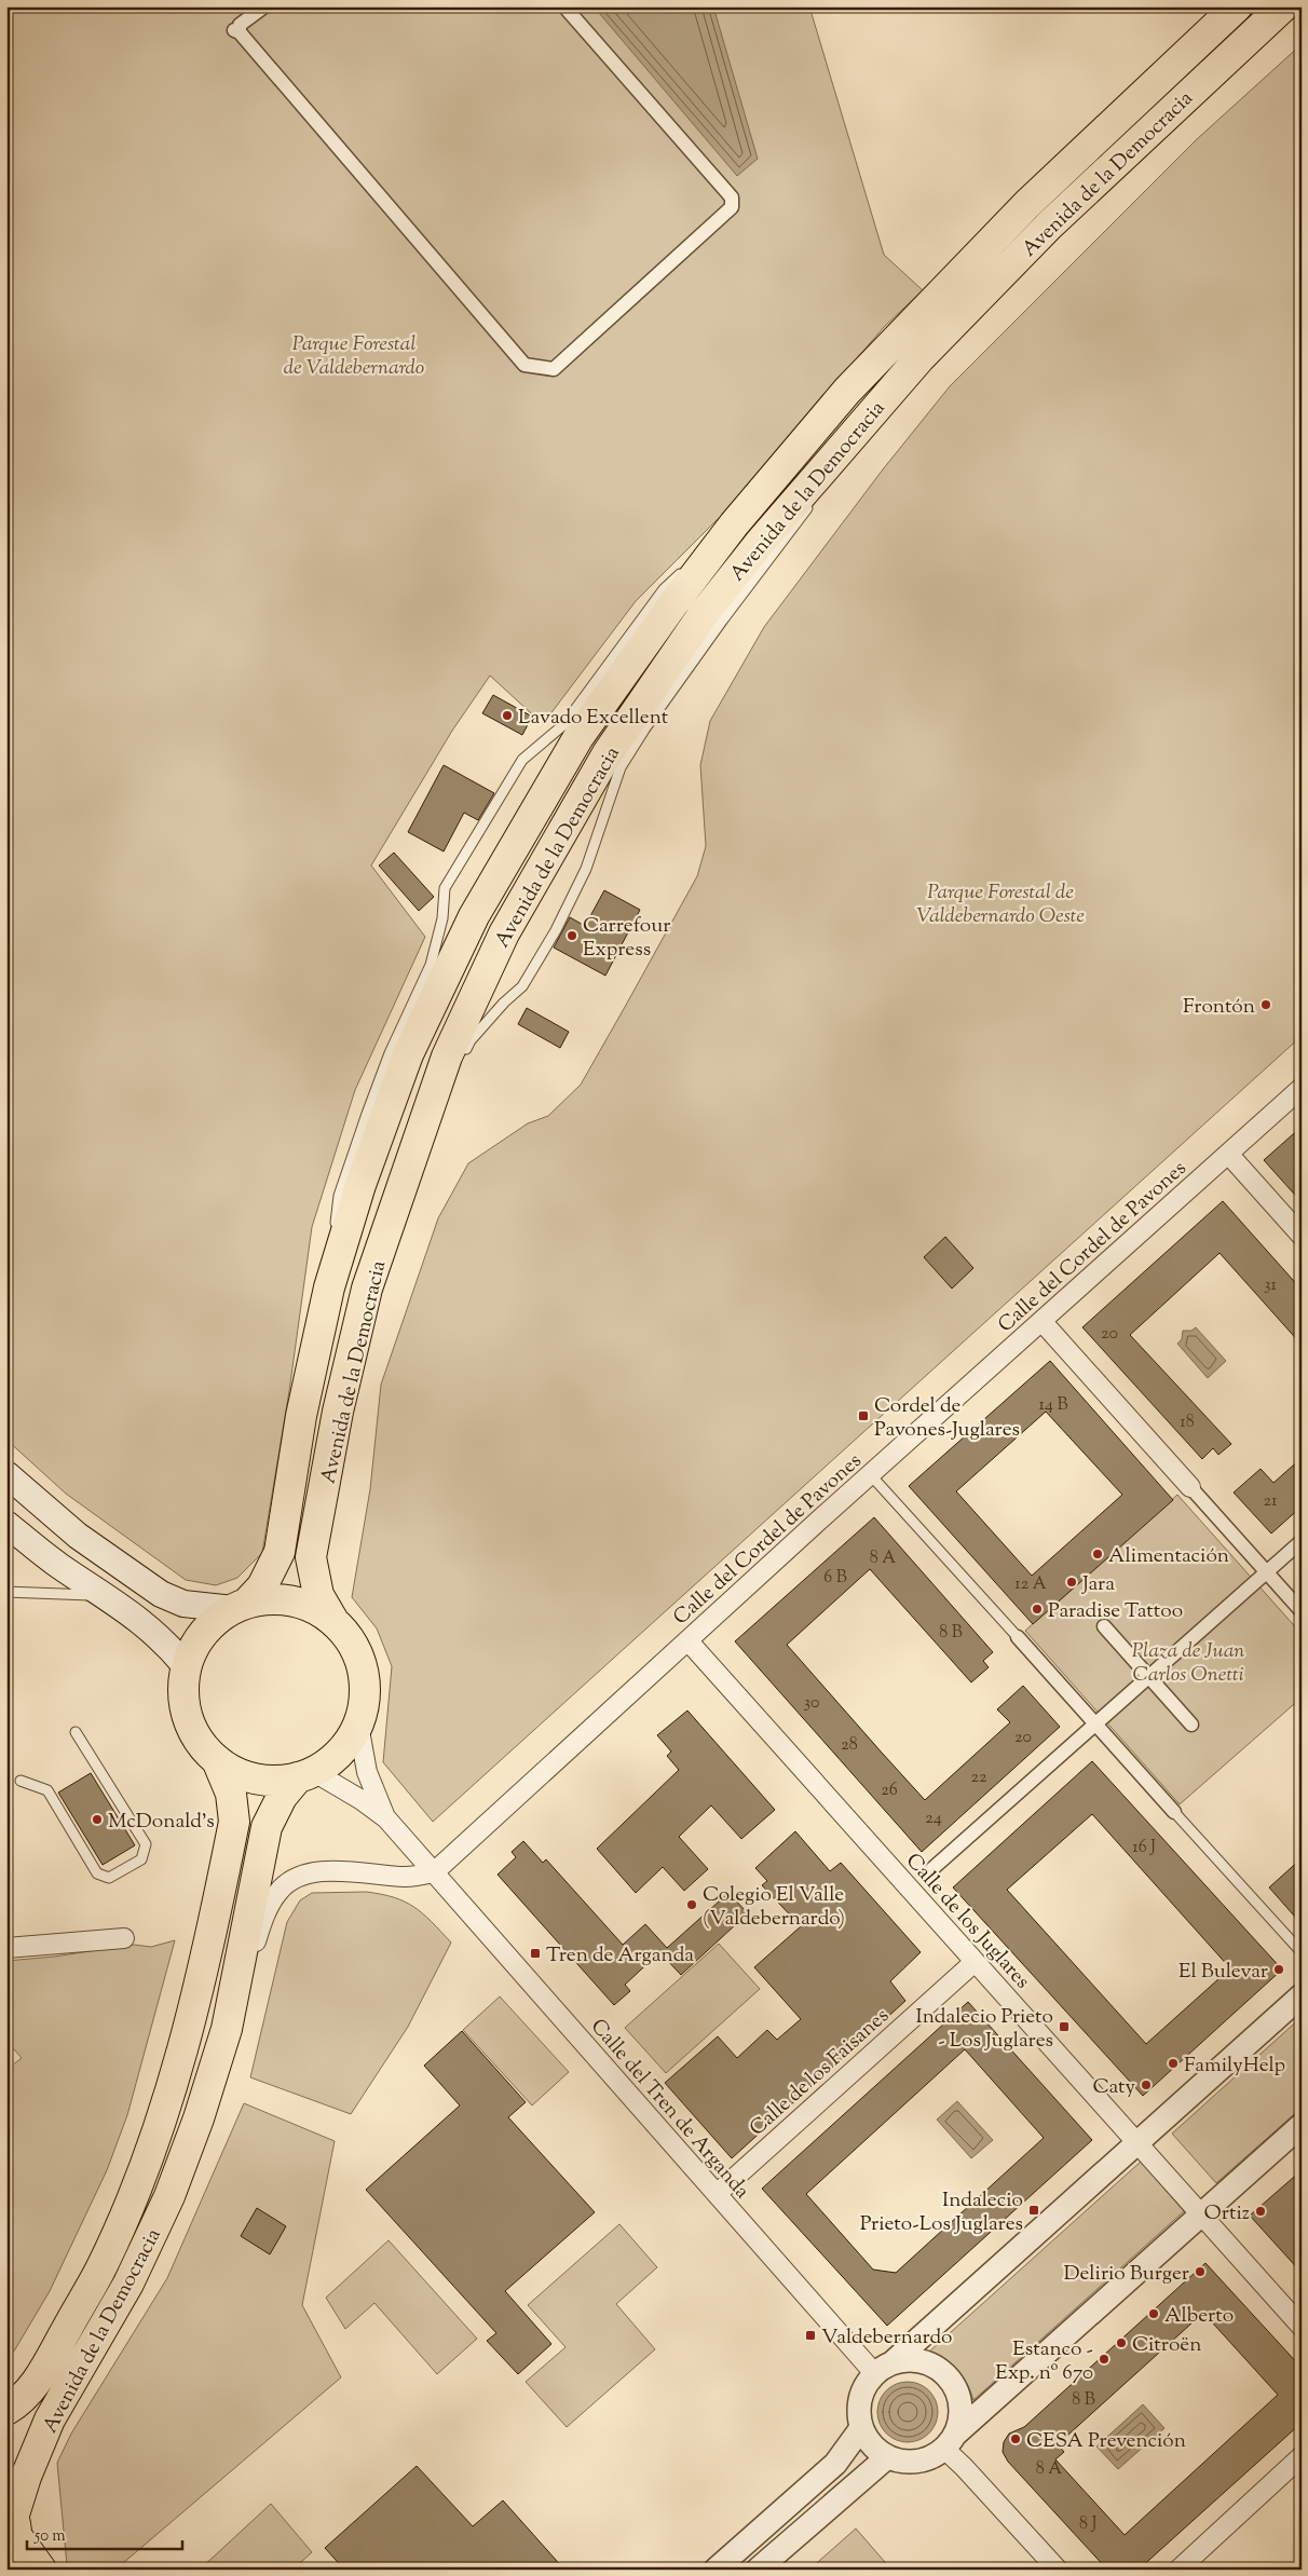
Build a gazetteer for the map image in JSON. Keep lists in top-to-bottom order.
{
  "streets": {
    "main road": ["Avenida de la Democracia"],
    "street": [
      "Calle del Cordel de Pavones",
      "Calle de los Juglares",
      "Calle de los Faisanes",
      "Calle del Tren de Arganda"
    ]
  },
  "crossings": [
    ["Avenida de la Democracia", "Calle del Tren de Arganda"],
    ["Calle del Cordel de Pavones", "Calle de los Juglares"],
    ["Calle del Cordel de Pavones", "Calle del Tren de Arganda"],
    ["Calle de los Juglares", "Calle de los Faisanes"],
    ["Calle de los Faisanes", "Calle del Tren de Arganda"]
  ],
  "parks": ["Parque Forestal de Valdebernardo", "Parque Forestal de Valdebernardo Oeste", "Plaza de Juan Carlos Onetti"],
  "places": {
    "other": [
      "Lavado Excellent",
      "Carrefour Express",
      "Frontón",
      "Alimentación",
      "Jara",
      "Paradise Tattoo",
      "McDonald's",
      "Colegio El Valle (Valdebernardo)",
      "El Bulevar",
      "FamilyHelp",
      "Caty",
      "Ortiz",
      "Delirio Burger",
      "Alberto",
      "Citroën",
      "Estanco - Exp. nº 670",
      "CESA Prevención"
    ],
    "transit": [
      "Cordel de Pavones-Juglares",
      "Tren de Arganda",
      "Indalecio Prieto - Los Juglares",
      "Indalecio Prieto-Los Juglares",
      "Valdebernardo"
    ]
  },
  "house_numbers": [
    "31",
    "20",
    "14 B",
    "18",
    "21",
    "8 A",
    "6 B",
    "12 A",
    "8 B",
    "30",
    "20",
    "28",
    "22",
    "26",
    "24",
    "16 J",
    "8 B",
    "8 A",
    "8 J"
  ],
  "scale_bar": "50 m"
}
